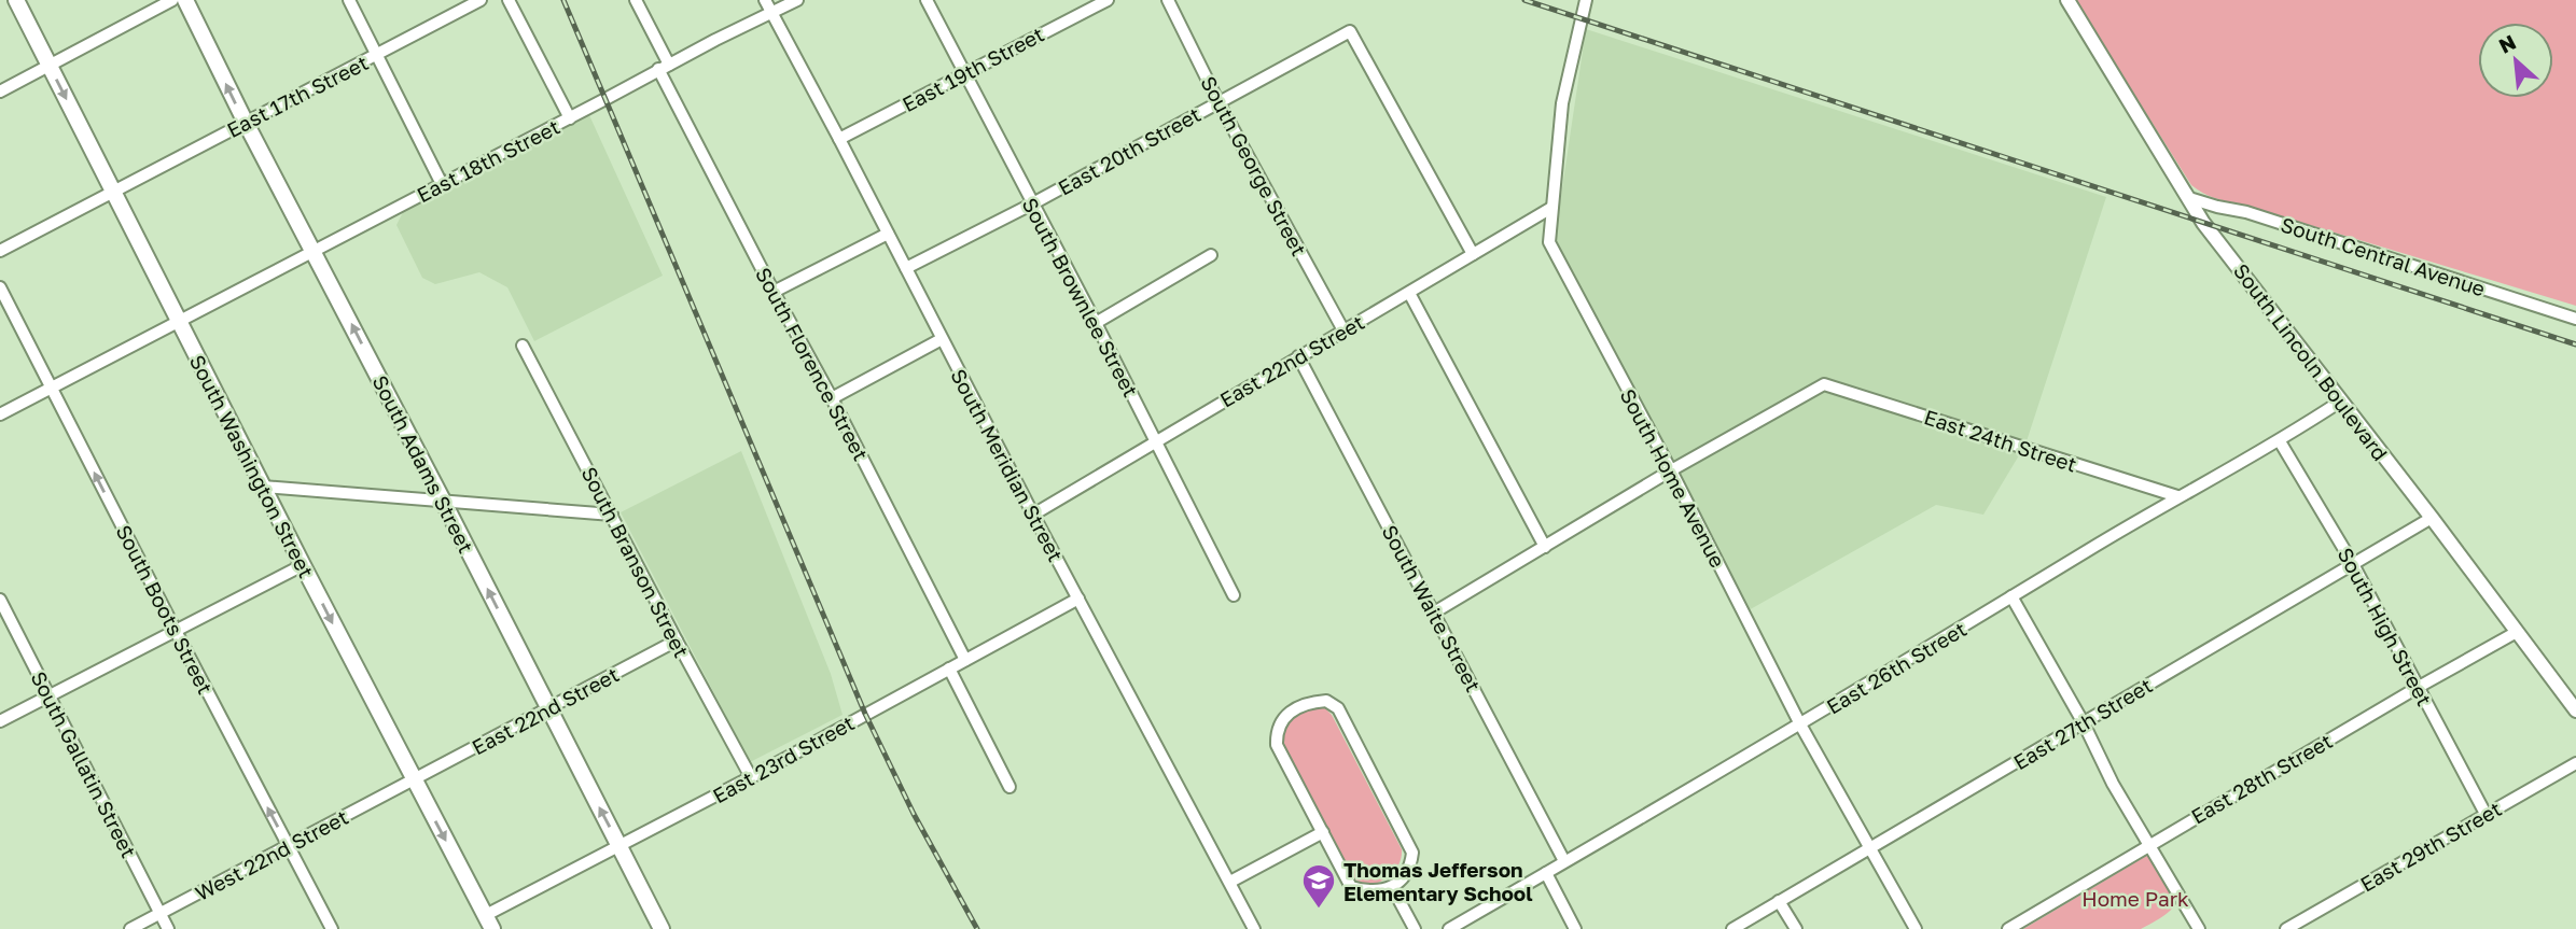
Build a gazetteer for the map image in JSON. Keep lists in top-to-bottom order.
{
  "streets": {
    "main road": ["South Adams Street", "South Washington Street"],
    "street": [
      "East 19th Street",
      "East 17th Street",
      "East 20th Street",
      "East 18th Street",
      "South George Street",
      "South Central Avenue",
      "South Brownlee Street",
      "East 22nd Street",
      "South Lincoln Boulevard",
      "South Florence Street",
      "East 24th Street",
      "South Meridian Street",
      "South Home Avenue",
      "South Branson Street",
      "South Waite Street",
      "South Boots Street",
      "South High Street",
      "East 26th Street",
      "East 27th Street",
      "East 23rd Street",
      "South Gallatin Street",
      "East 28th Street",
      "East 29th Street",
      "West 22nd Street"
    ]
  },
  "crossings": [
    ["East 19th Street", "South Brownlee Street"],
    ["East 19th Street", "South Meridian Street"],
    ["East 17th Street", "South Adams Street"],
    ["East 17th Street", "South Washington Street"],
    ["East 20th Street", "South George Street"],
    ["East 20th Street", "South Brownlee Street"],
    ["East 20th Street", "East 22nd Street"],
    ["East 20th Street", "South Meridian Street"],
    ["East 18th Street", "South Florence Street"],
    ["East 18th Street", "South Adams Street"],
    ["East 18th Street", "South Meridian Street"],
    ["East 18th Street", "South Washington Street"],
    ["East 18th Street", "South Boots Street"],
    ["South George Street", "East 22nd Street"],
    ["South Central Avenue", "South Lincoln Boulevard"],
    ["South Brownlee Street", "East 22nd Street"],
    ["East 22nd Street", "South Adams Street"],
    ["East 22nd Street", "South Meridian Street"],
    ["East 22nd Street", "South Washington Street"],
    ["East 22nd Street", "South Home Avenue"],
    ["East 22nd Street", "South Branson Street"],
    ["East 22nd Street", "South Waite Street"],
    ["East 22nd Street", "West 22nd Street"],
    ["South Lincoln Boulevard", "East 26th Street"],
    ["South Lincoln Boulevard", "East 27th Street"],
    ["South Lincoln Boulevard", "East 28th Street"],
    ["South Florence Street", "East 23rd Street"],
    ["East 24th Street", "South Home Avenue"],
    ["East 24th Street", "East 26th Street"],
    ["South Adams Street", "East 23rd Street"],
    ["South Meridian Street", "East 23rd Street"],
    ["South Washington Street", "East 23rd Street"],
    ["South Washington Street", "West 22nd Street"],
    ["South Home Avenue", "East 26th Street"],
    ["South Home Avenue", "East 27th Street"],
    ["South Branson Street", "East 23rd Street"],
    ["South Waite Street", "East 26th Street"],
    ["South Boots Street", "West 22nd Street"],
    ["South High Street", "East 26th Street"],
    ["South High Street", "East 27th Street"],
    ["South High Street", "East 28th Street"],
    ["South High Street", "East 29th Street"],
    ["South Gallatin Street", "West 22nd Street"]
  ],
  "one_way": ["South Adams Street", "South Washington Street", "South Boots Street"],
  "parks": ["Home Park"],
  "places": {
    "school or university": ["Thomas Jefferson Elementary School"]
  },
  "north": "top left"
}
